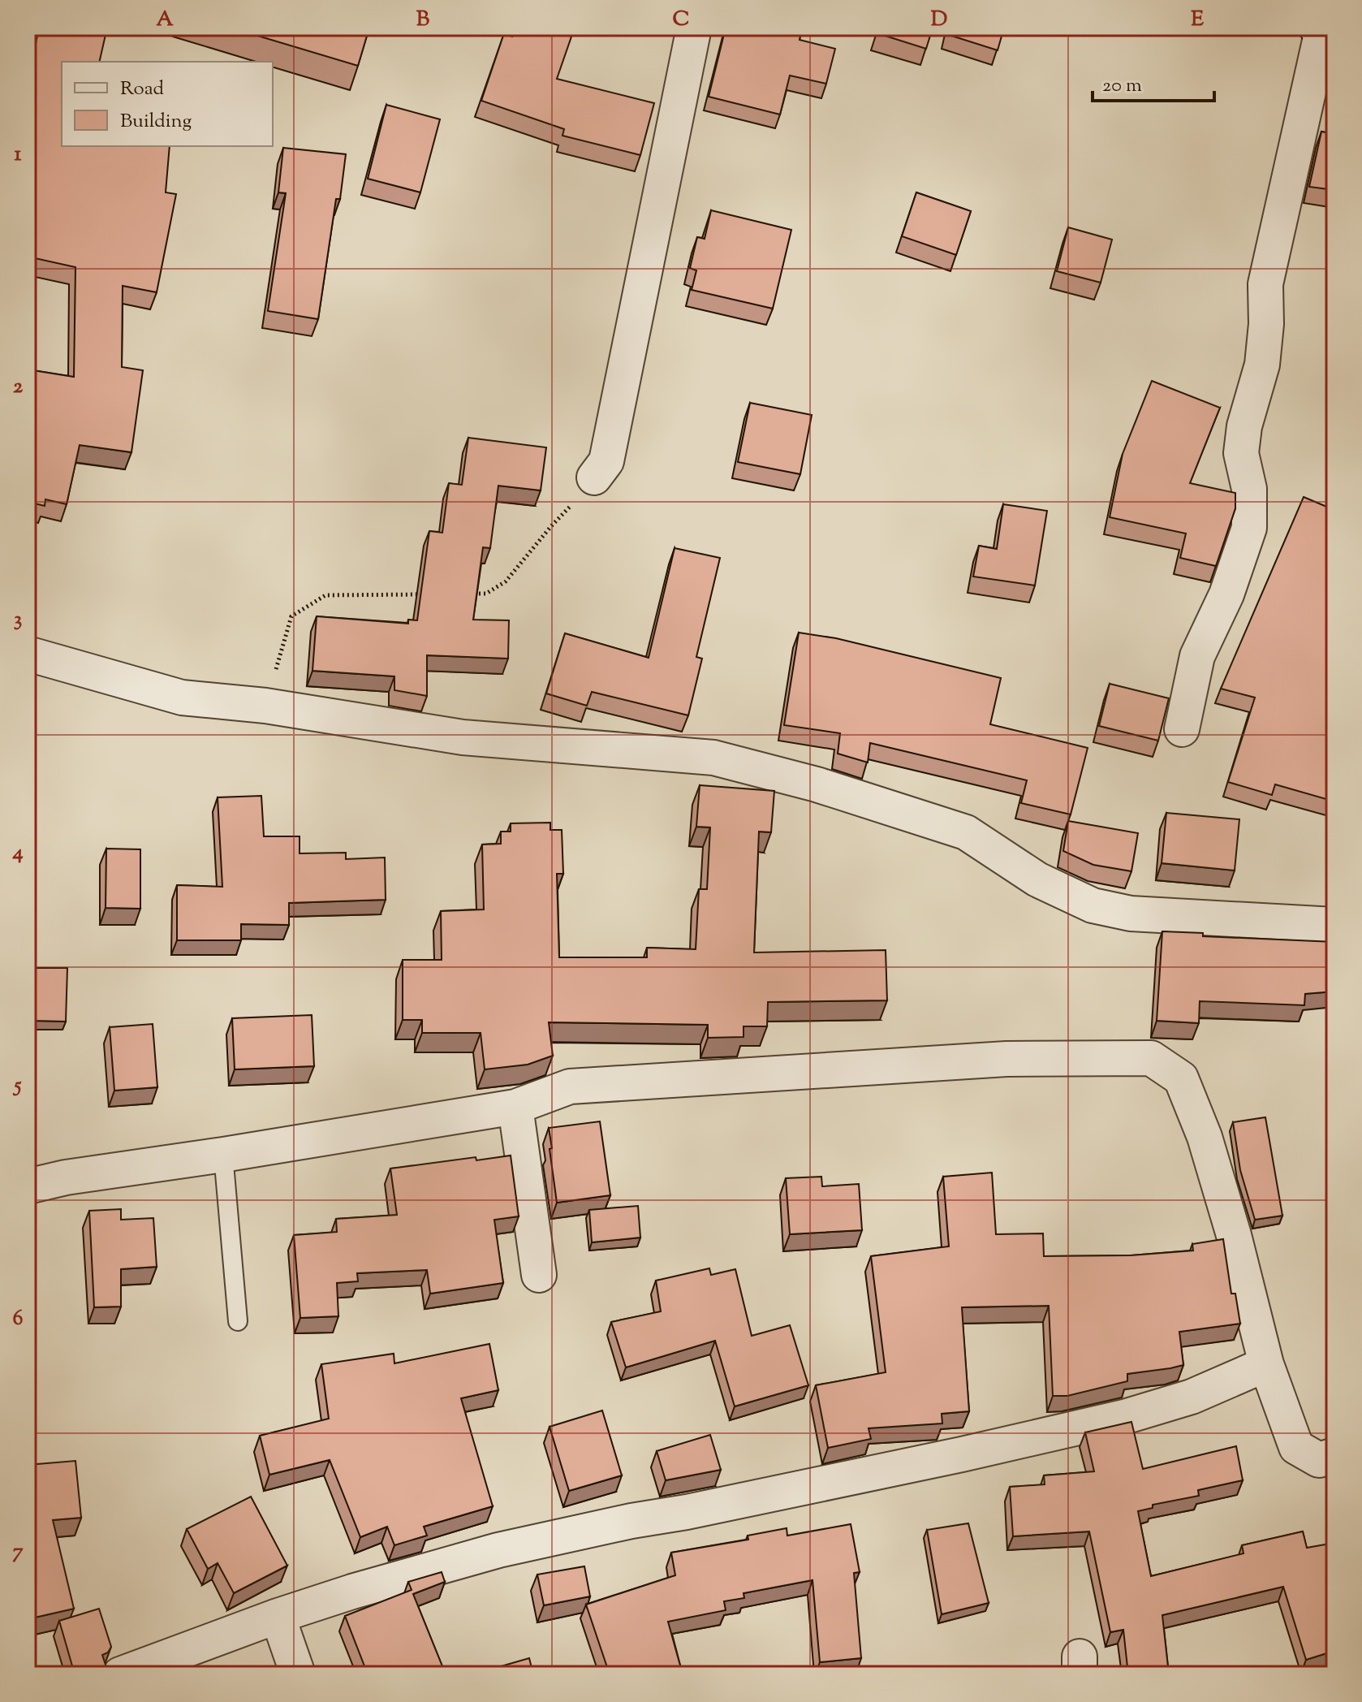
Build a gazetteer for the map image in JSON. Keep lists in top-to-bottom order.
{
  "legend": ["Road", "Building"],
  "scale_bar": "20 m",
  "grid": {
    "columns": [
      "A",
      "B",
      "C",
      "D",
      "E"
    ],
    "rows": [
      "1",
      "2",
      "3",
      "4",
      "5",
      "6",
      "7"
    ]
  }
}
